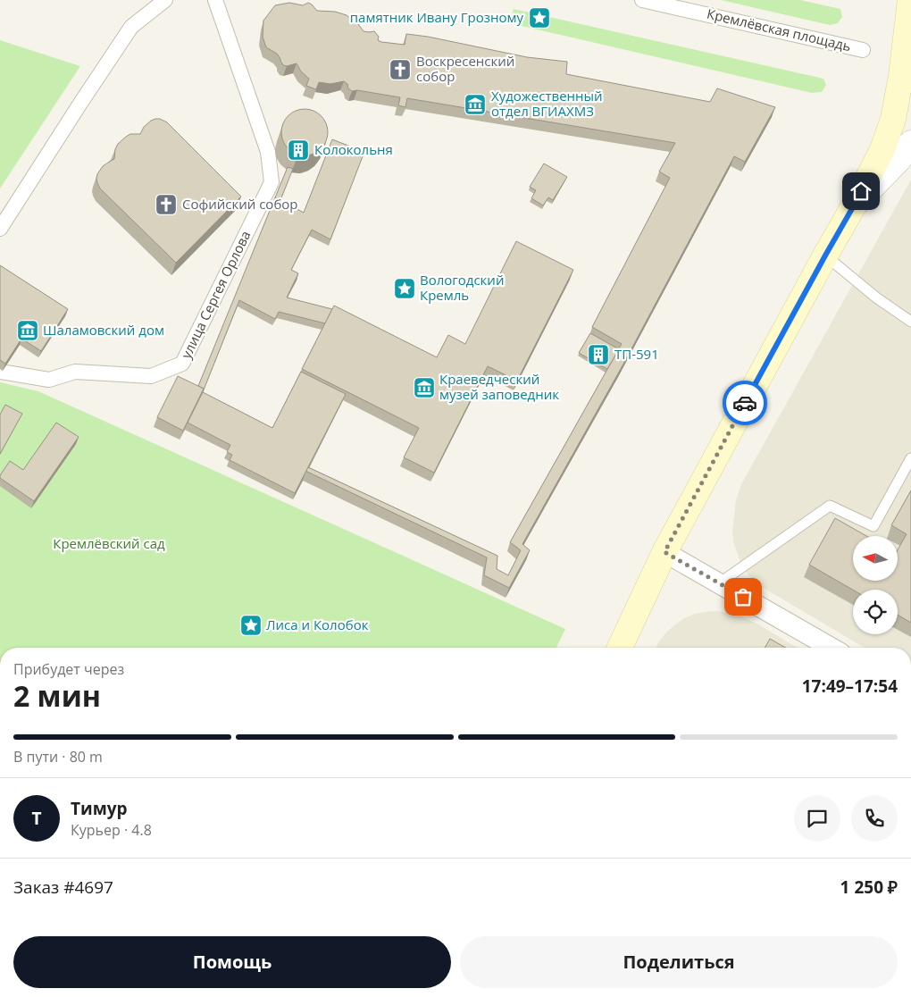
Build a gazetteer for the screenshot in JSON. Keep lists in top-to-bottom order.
{
  "streets": {
    "street": ["Кремлёвская площадь", "улица Сергея Орлова"]
  },
  "parks": ["Кремлёвский сад"],
  "places": {
    "place": ["памятник Ивану Грозному", "Вологодский Кремль", "Лиса и Колобок"],
    "church": ["Воскресенский собор", "Софийский собор"],
    "museum": ["Художественный отдел ВГИАХМЗ", "Шаламовский дом", "Краеведческий музей заповедник"],
    "building": ["Колокольня", "ТП-591"]
  },
  "north": "left",
  "page": {
    "heading": ["2 мин", "Прибудет через", "17:49–17:54"],
    "panel": [
      "Тимур",
      "Курьер · 4.8",
      "Заказ #4697",
      "1 250 ₽"
    ],
    "bar": "В пути · 80 m",
    "round": "Т",
    "buttons": ["Помощь", "Поделиться"]
  }
}
